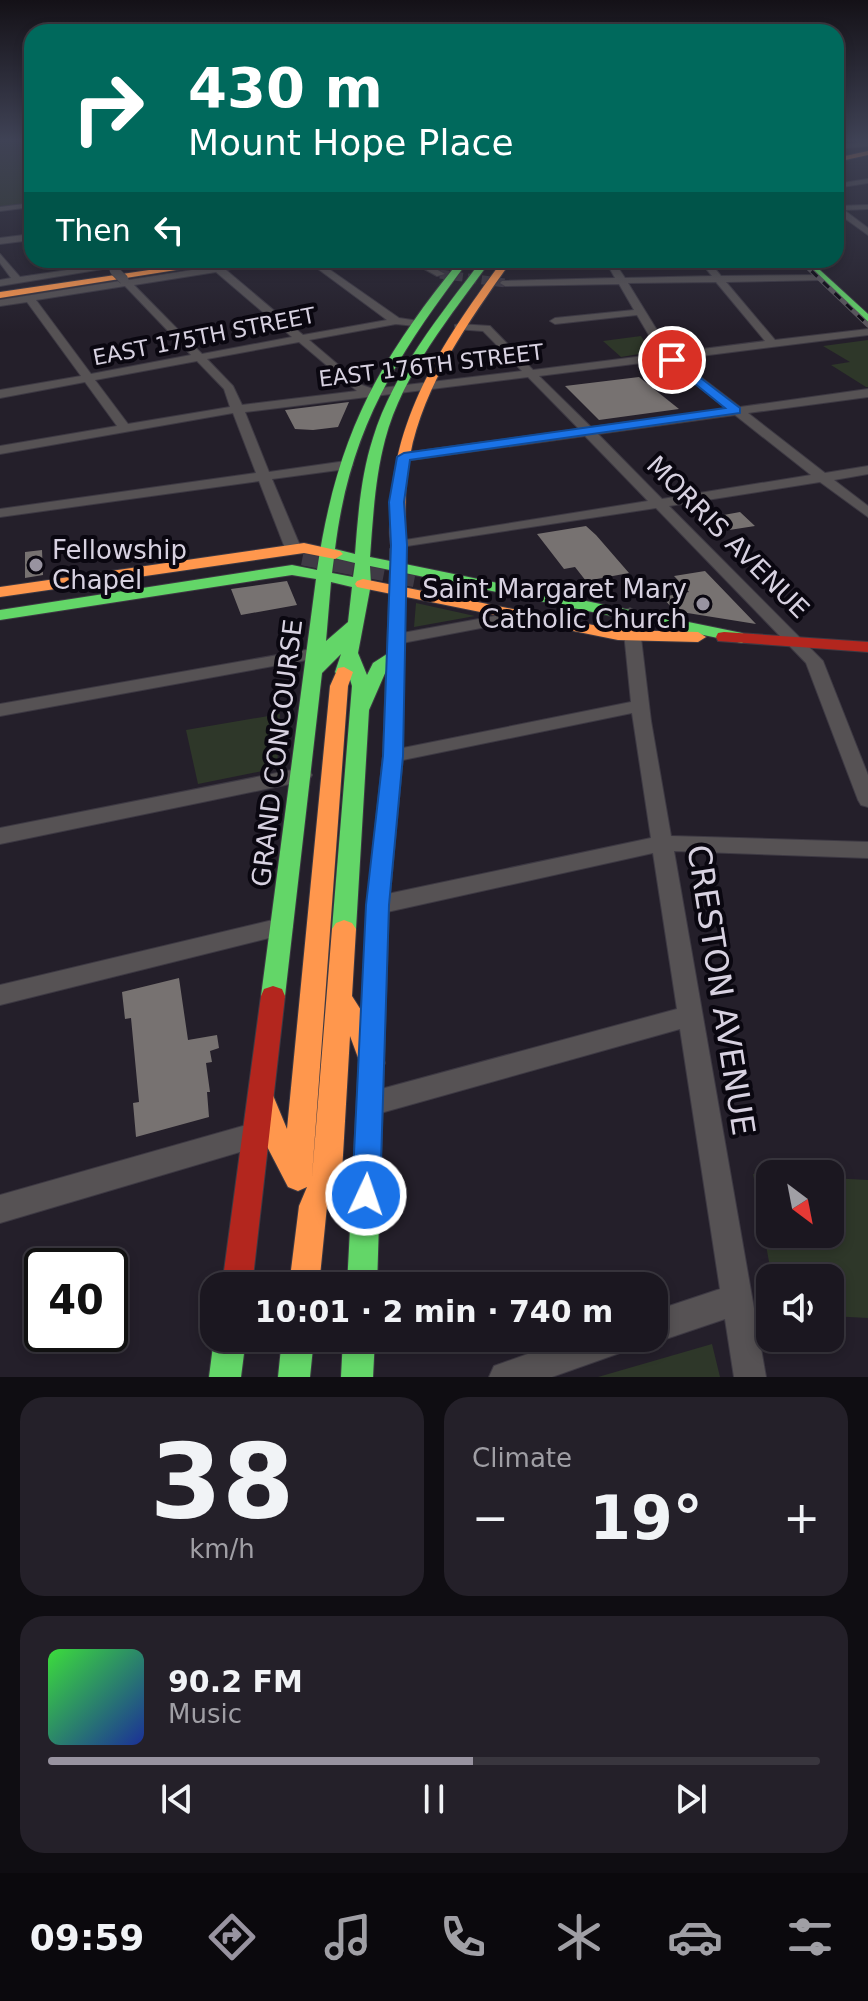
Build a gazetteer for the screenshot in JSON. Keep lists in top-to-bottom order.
{
  "streets": {
    "main road": ["GRAND CONCOURSE"],
    "street": [
      "EAST 175TH STREET",
      "EAST 176TH STREET",
      "MORRIS AVENUE",
      "CRESTON AVENUE"
    ]
  },
  "crossings": [
    ["EAST 175TH STREET", "GRAND CONCOURSE"],
    ["EAST 176TH STREET", "MORRIS AVENUE"],
    ["EAST 176TH STREET", "GRAND CONCOURSE"]
  ],
  "places": ["Fellowship Chapel", "Saint Margaret Mary Catholic Church"],
  "north": "bottom right",
  "page": {
    "turn": ["430 m", "Mount Hope Place"],
    "then": "Then",
    "limit": "40",
    "trip": "10:01 · 2 min · 740 m",
    "tile": [
      ["38", "km/h"],
      "Climate"
    ],
    "heat": ["−", "19°", "+"],
    "song": ["90.2 FM", "Music"],
    "tabs": "09:59"
  }
}
